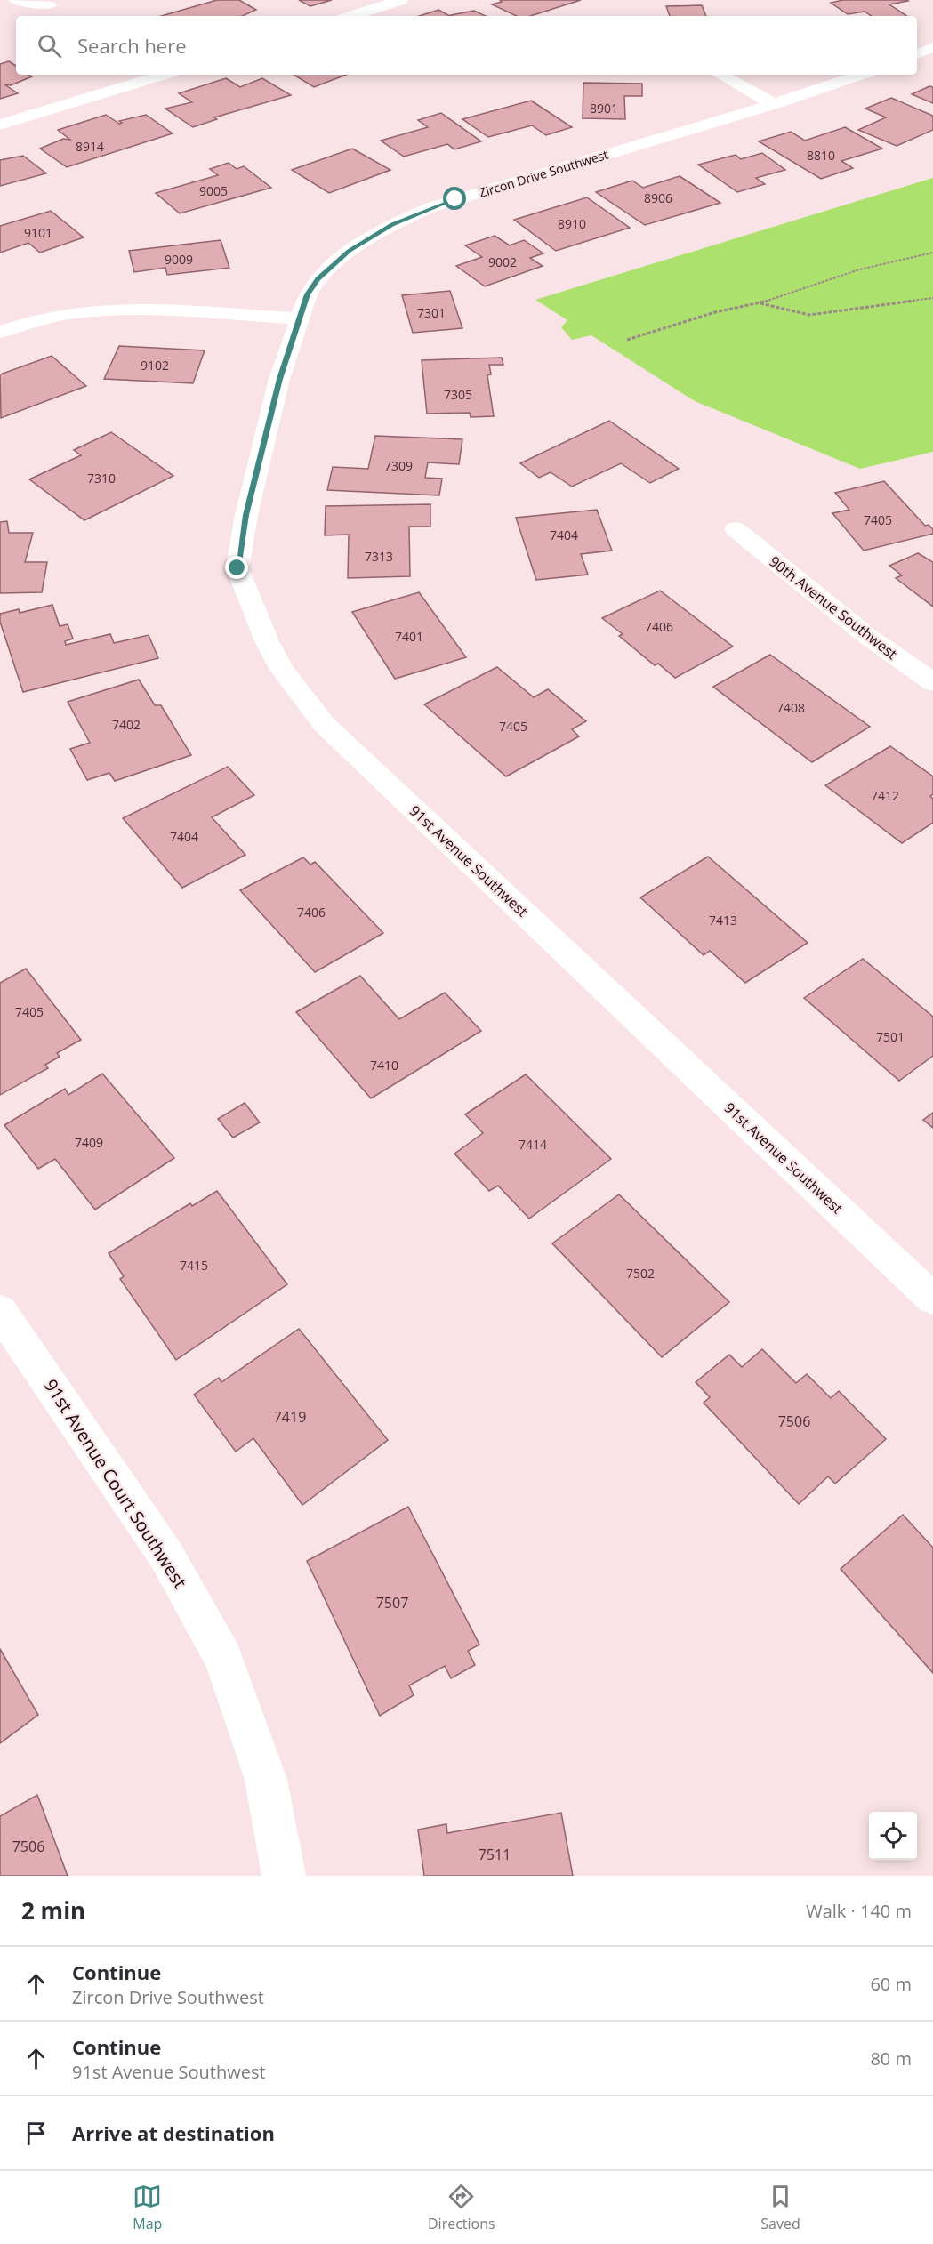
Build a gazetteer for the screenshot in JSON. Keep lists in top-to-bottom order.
{
  "streets": {
    "street": [
      "Zircon Drive Southwest",
      "90th Avenue Southwest",
      "91st Avenue Southwest",
      "91st Avenue Court Southwest"
    ]
  },
  "crossings": [
    ["Zircon Drive Southwest", "91st Avenue Southwest"]
  ],
  "house_numbers": [
    "8901",
    "8914",
    "8810",
    "9005",
    "8906",
    "8910",
    "9101",
    "9009",
    "9002",
    "7301",
    "9102",
    "7305",
    "7309",
    "7310",
    "7405",
    "7404",
    "7313",
    "7406",
    "7401",
    "7408",
    "7402",
    "7405",
    "7412",
    "7404",
    "7406",
    "7413",
    "7405",
    "7501",
    "7410",
    "7409",
    "7414",
    "7415",
    "7502",
    "7419",
    "7506",
    "7507",
    "7506",
    "7511"
  ],
  "page": {
    "search": "Search here",
    "heading": ["2 min", "Walk · 140 m"],
    "list": [
      ["Continue", "Zircon Drive Southwest", "60 m"],
      ["Continue", "91st Avenue Southwest", "80 m"],
      "Arrive at destination"
    ],
    "nav": ["Map", "Directions", "Saved"]
  }
}
